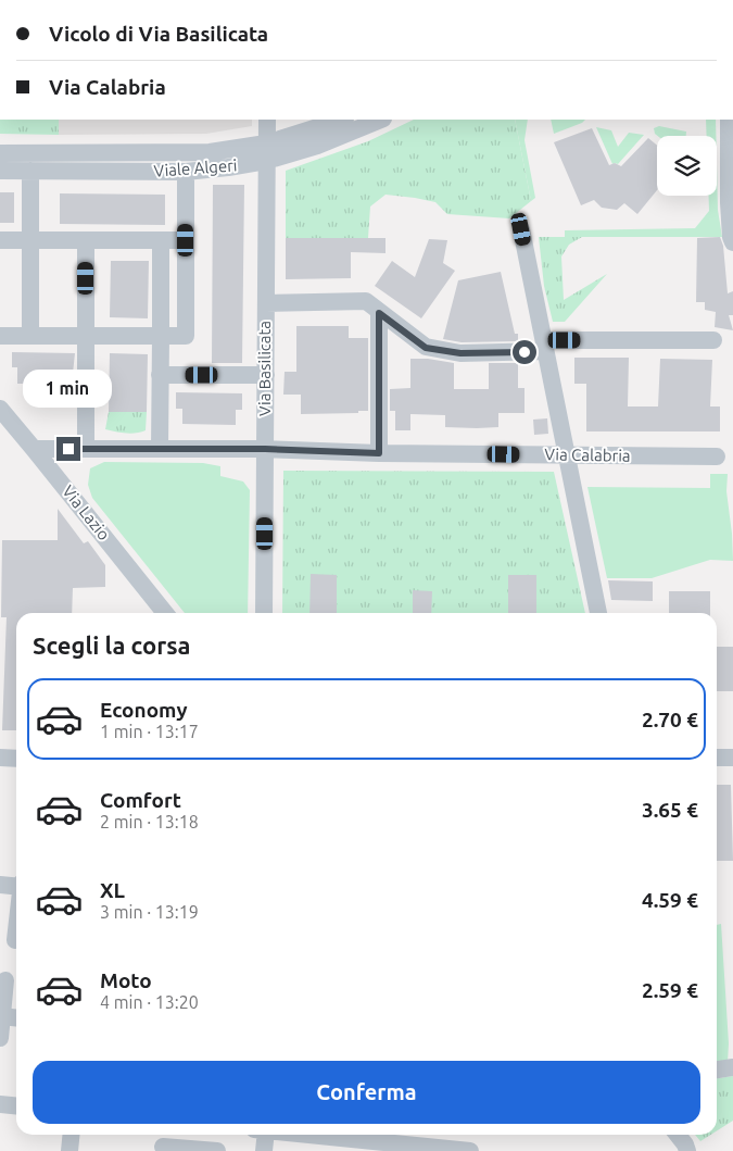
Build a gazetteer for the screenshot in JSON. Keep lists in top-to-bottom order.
{
  "streets": {
    "street": [
      "Viale Algeri",
      "Via Basilicata",
      "Via Calabria",
      "Via Lazio"
    ]
  },
  "crossings": [
    ["Viale Algeri", "Via Basilicata"],
    ["Via Basilicata", "Via Calabria"],
    ["Via Calabria", "Via Lazio"]
  ],
  "page": {
    "banner": ["Vicolo di Via Basilicata", "Via Calabria"],
    "bubble": "1 min",
    "heading": "Scegli la corsa",
    "list": [
      {
        "name": "Economy",
        "note": "1 min · 13:17",
        "value": "2.70 €"
      },
      {
        "name": "Comfort",
        "note": "2 min · 13:18",
        "value": "3.65 €"
      },
      {
        "name": "XL",
        "note": "3 min · 13:19",
        "value": "4.59 €"
      },
      {
        "name": "Moto",
        "note": "4 min · 13:20",
        "value": "2.59 €"
      }
    ],
    "buttons": "Conferma"
  }
}
